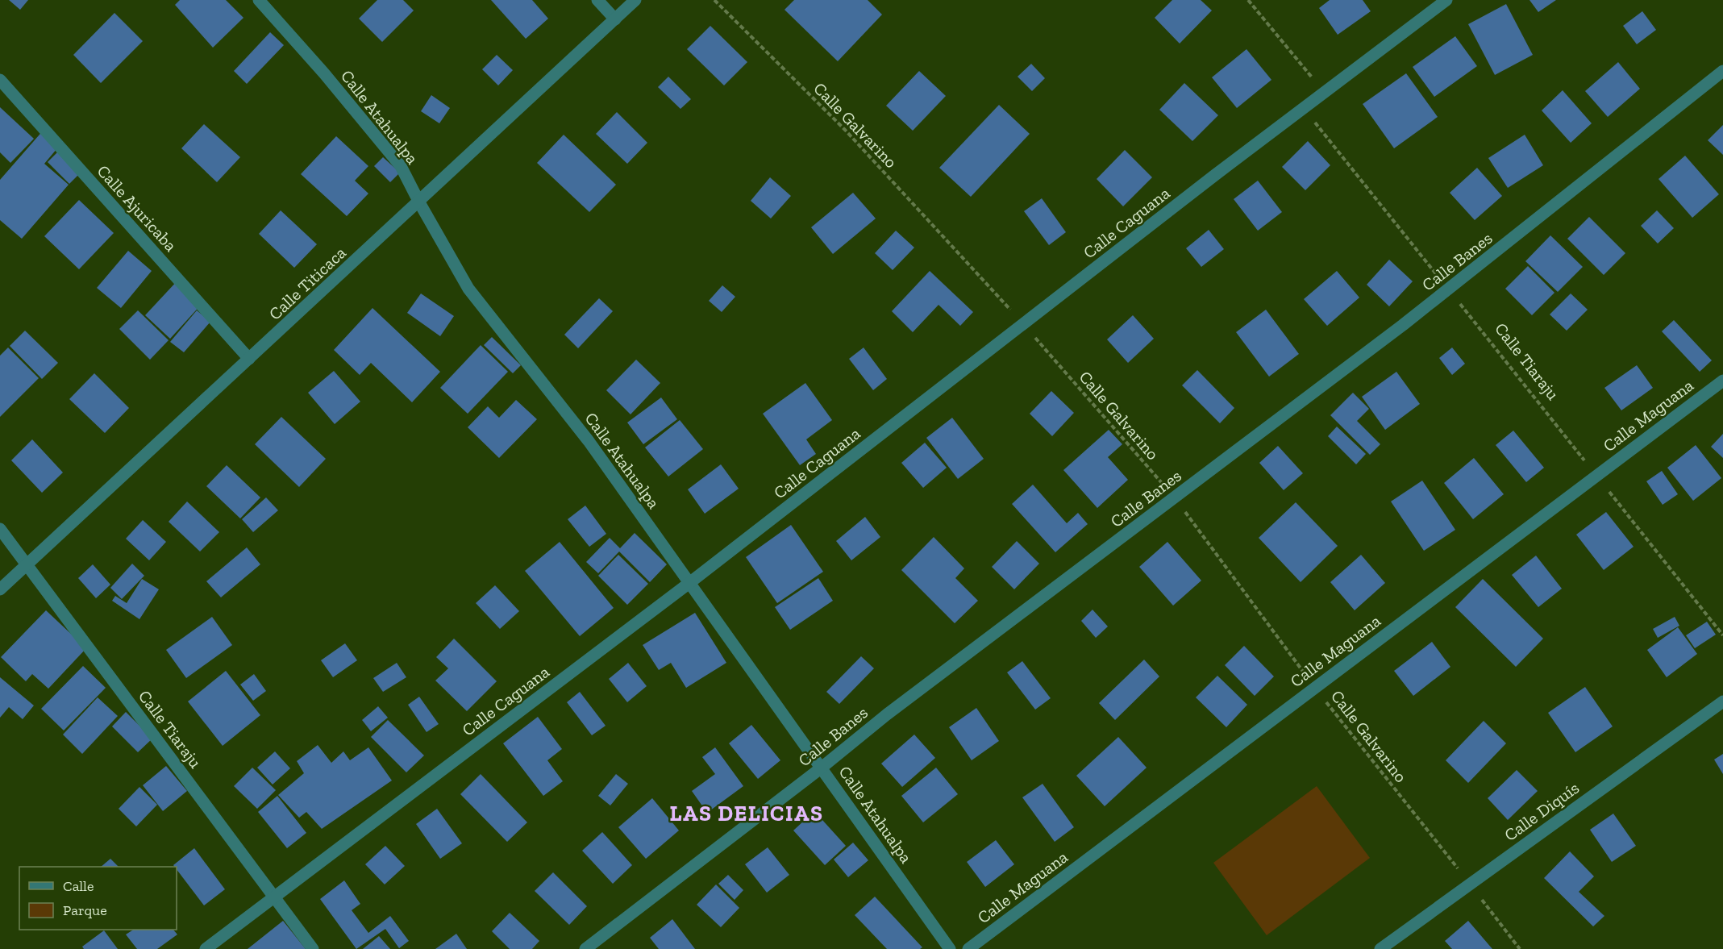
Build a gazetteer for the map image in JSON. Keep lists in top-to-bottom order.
{
  "streets": {
    "street": [
      "Calle Atahualpa",
      "Calle Ajuricaba",
      "Calle Caguana",
      "Calle Banes",
      "Calle Titicaca",
      "Calle Tiaraju",
      "Calle Maguana",
      "Calle Diquís"
    ],
    "path": ["Calle Galvarino"]
  },
  "crossings": [
    ["Calle Atahualpa", "Calle Caguana"],
    ["Calle Atahualpa", "Calle Banes"],
    ["Calle Atahualpa", "Calle Titicaca"],
    ["Calle Galvarino", "Calle Caguana"],
    ["Calle Galvarino", "Calle Banes"],
    ["Calle Galvarino", "Calle Maguana"],
    ["Calle Galvarino", "Calle Diquís"],
    ["Calle Ajuricaba", "Calle Titicaca"],
    ["Calle Caguana", "Calle Tiaraju"],
    ["Calle Banes", "Calle Tiaraju"],
    ["Calle Titicaca", "Calle Tiaraju"],
    ["Calle Tiaraju", "Calle Maguana"]
  ],
  "districts": ["LAS DELICIAS"],
  "legend": ["Calle", "Parque"]
}
